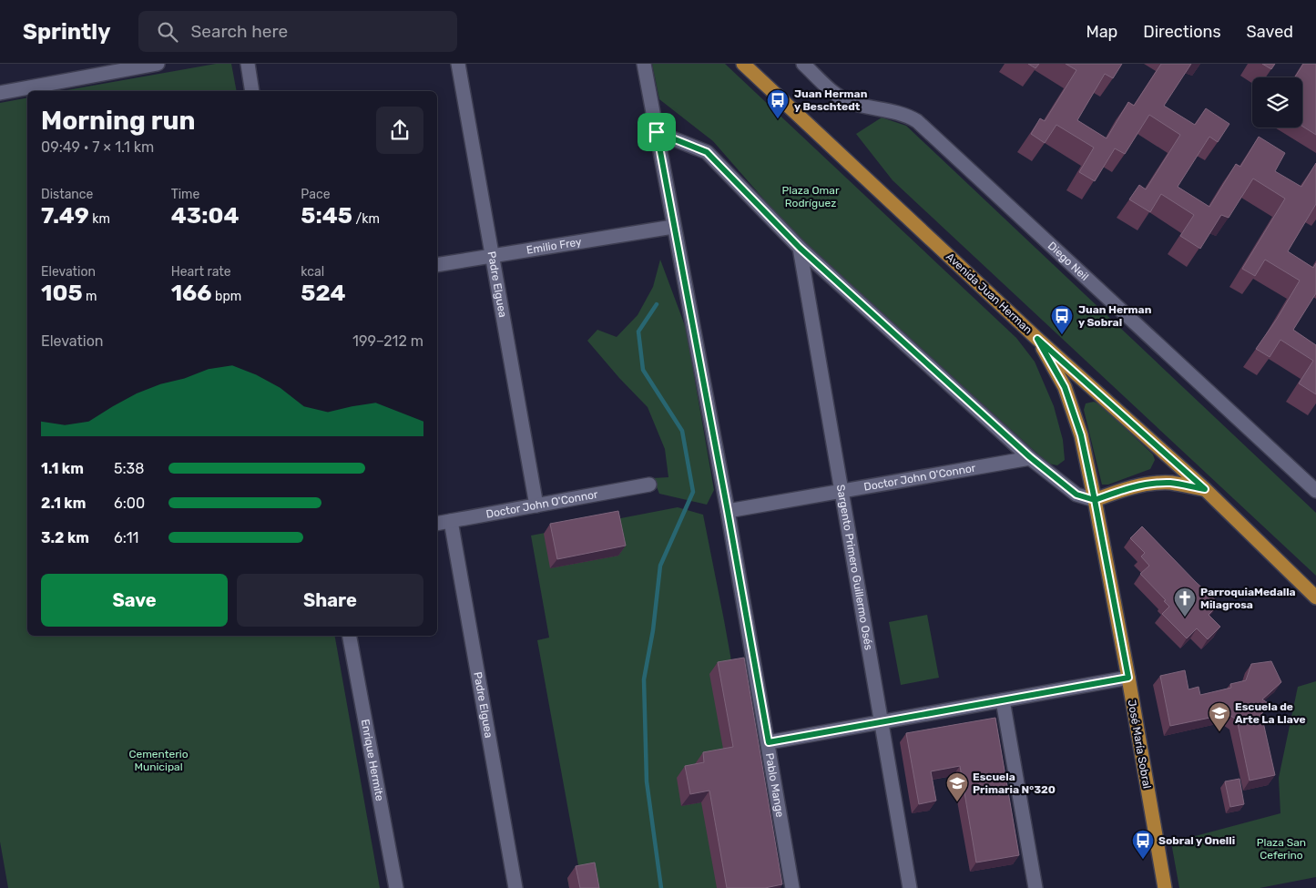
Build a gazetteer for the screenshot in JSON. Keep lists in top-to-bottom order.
{
  "streets": {
    "main road": ["Avenida Juan Herman", "José María Sobral"],
    "street": [
      "Emilio Frey",
      "Diego Neil",
      "Padre Elguea",
      "Doctor John O'Connor",
      "Sargento Primero Guillermo Osés",
      "Enrique Hermite",
      "Pablo Mange"
    ]
  },
  "crossings": [
    ["Emilio Frey", "Padre Elguea"],
    ["Emilio Frey", "Pablo Mange"],
    ["Padre Elguea", "Doctor John O'Connor"],
    ["Avenida Juan Herman", "José María Sobral"],
    ["Doctor John O'Connor", "Sargento Primero Guillermo Osés"],
    ["Doctor John O'Connor", "Pablo Mange"]
  ],
  "parks": ["Plaza Omar Rodríguez", "Cementerio Municipal", "Plaza San Ceferino"],
  "places": {
    "bus stop": ["Juan Herman y Beschtedt", "Juan Herman y Sobral", "Sobral y Onelli"],
    "church": ["ParroquiaMedalla Milagrosa"],
    "school or university": ["Escuela de Arte La Llave", "Escuela Primaria N°320"]
  },
  "page": {
    "header": "Sprintly",
    "search": "Search here",
    "nav": ["Map", "Directions", "Saved"],
    "heading": ["Morning run", "09:49 · 7 × 1.1 km"],
    "stats": [
      ["Distance", "7.49 km"],
      ["Time", "43:04"],
      ["Pace", "5:45 /km"],
      ["Elevation", "105 m"],
      ["Heart rate", "166 bpm"],
      ["kcal", "524"]
    ],
    "chart": ["Elevation", "199–212 m"],
    "list": [
      {
        "name": "1.1 km",
        "note": "5:38"
      },
      {
        "name": "2.1 km",
        "note": "6:00"
      },
      {
        "name": "3.2 km",
        "note": "6:11"
      }
    ],
    "buttons": ["Save", "Share"]
  }
}
